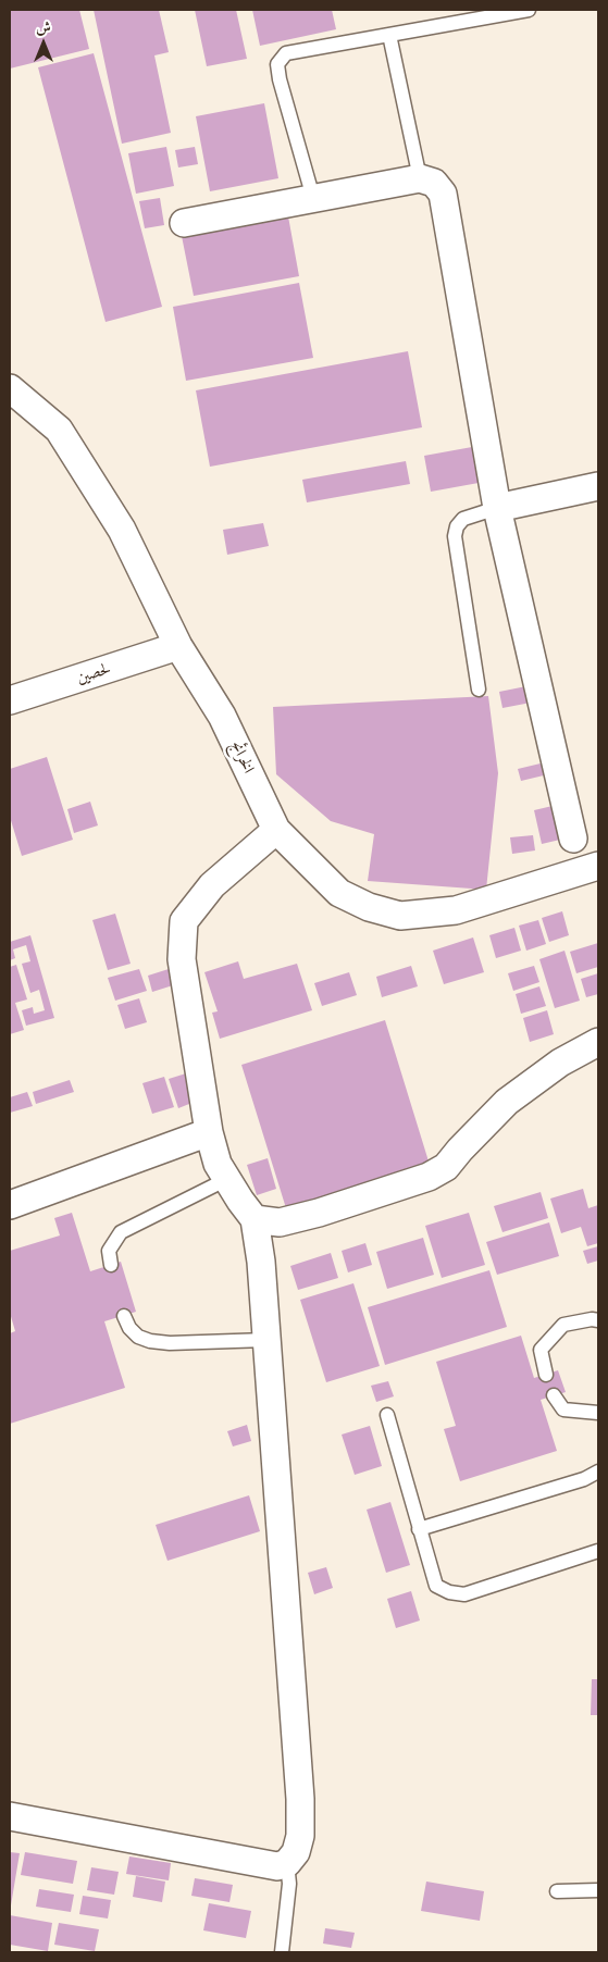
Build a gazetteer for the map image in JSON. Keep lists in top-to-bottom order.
{
  "streets": {
    "street": ["لحصين", "الخرائج"]
  },
  "crossings": [
    ["لحصين", "الخرائج"]
  ],
  "north": "top"
}
